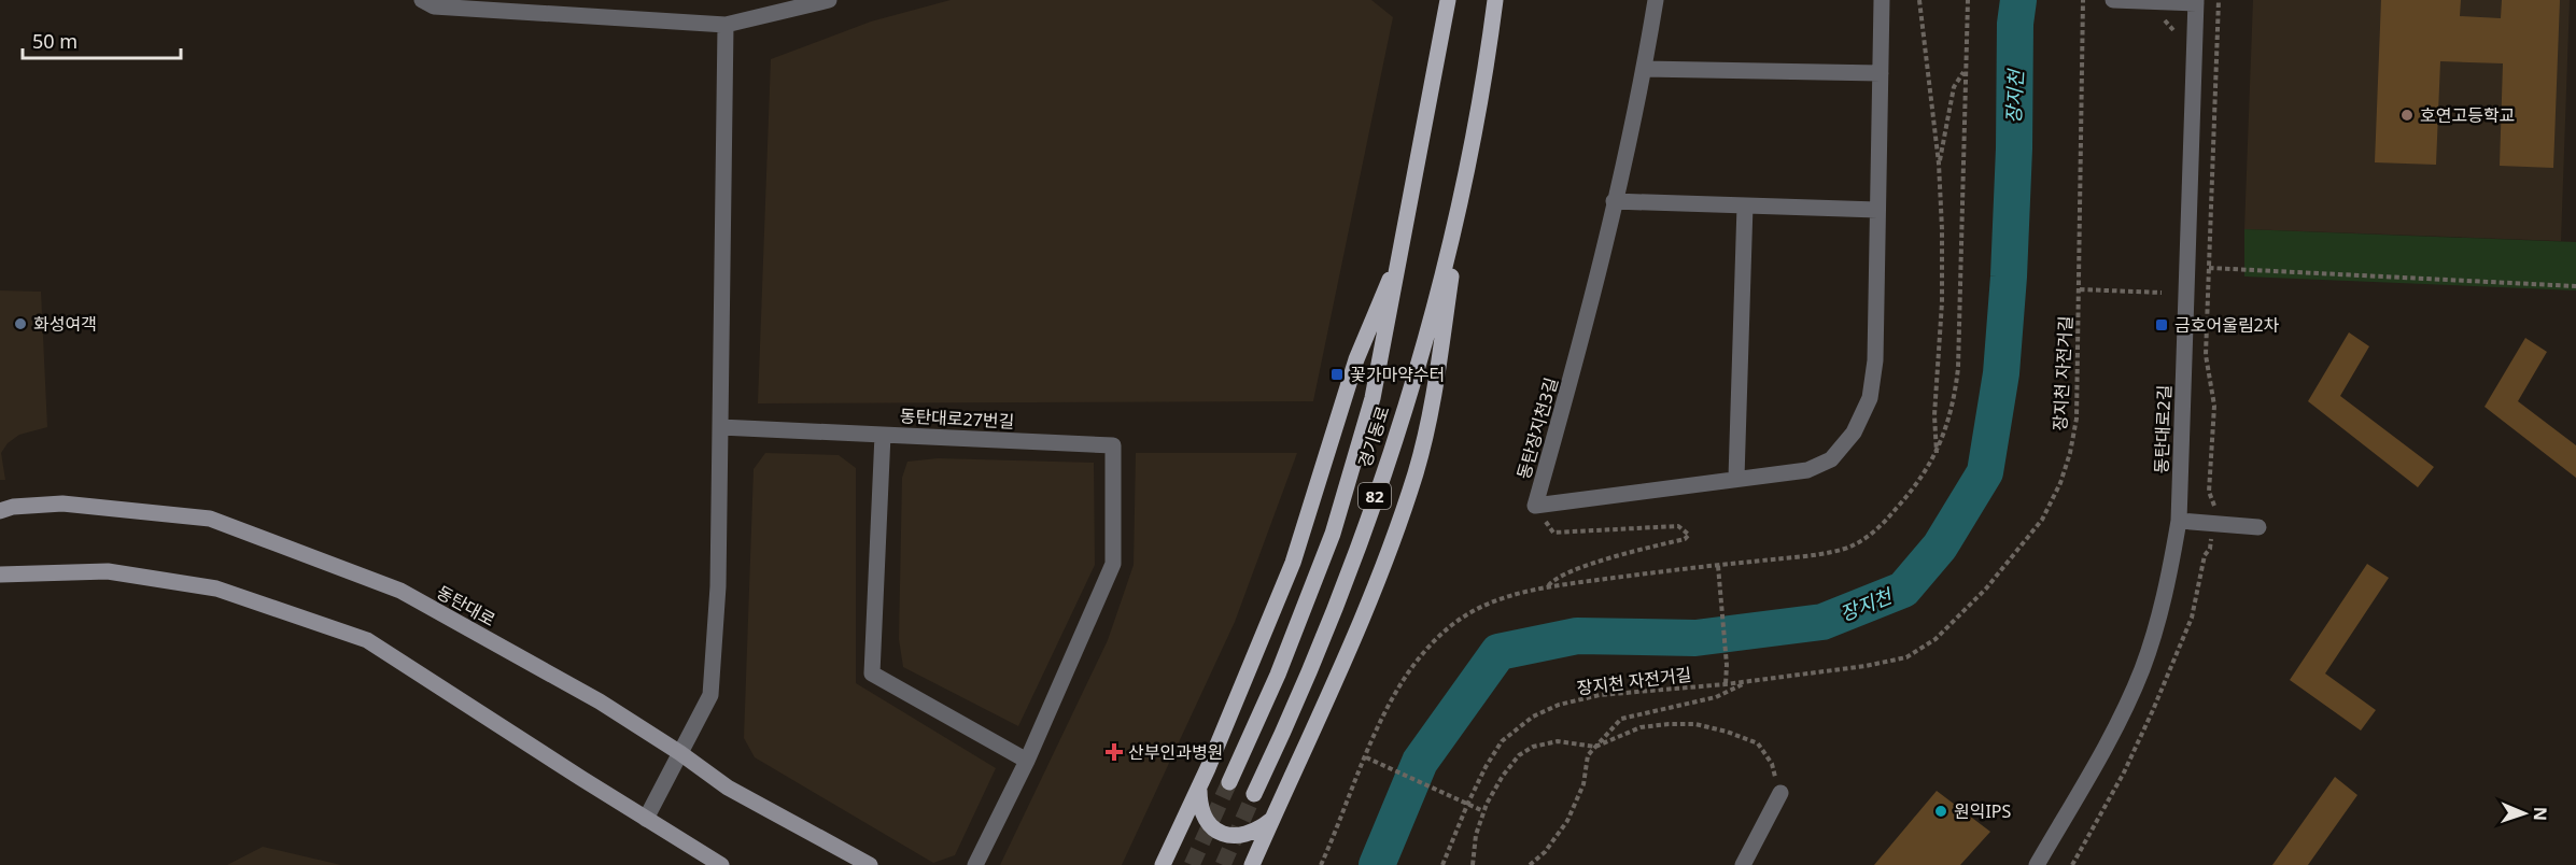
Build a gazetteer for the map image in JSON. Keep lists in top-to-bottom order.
{
  "streets": {
    "main road": ["경기동로", "82", "동탄대로"],
    "street": ["동탄대로27번길", "동탄장지천3길", "동탄대로2길"],
    "path": ["장지천 자전거길"]
  },
  "water": ["장지천"],
  "places": {
    "other": ["호연고등학교", "화성여객", "원익IPS"],
    "transit": ["금호어울림2차", "꽃가마약수터"],
    "health": ["산부인과병원"]
  },
  "scale_bar": "50 m",
  "north": "right"
}
